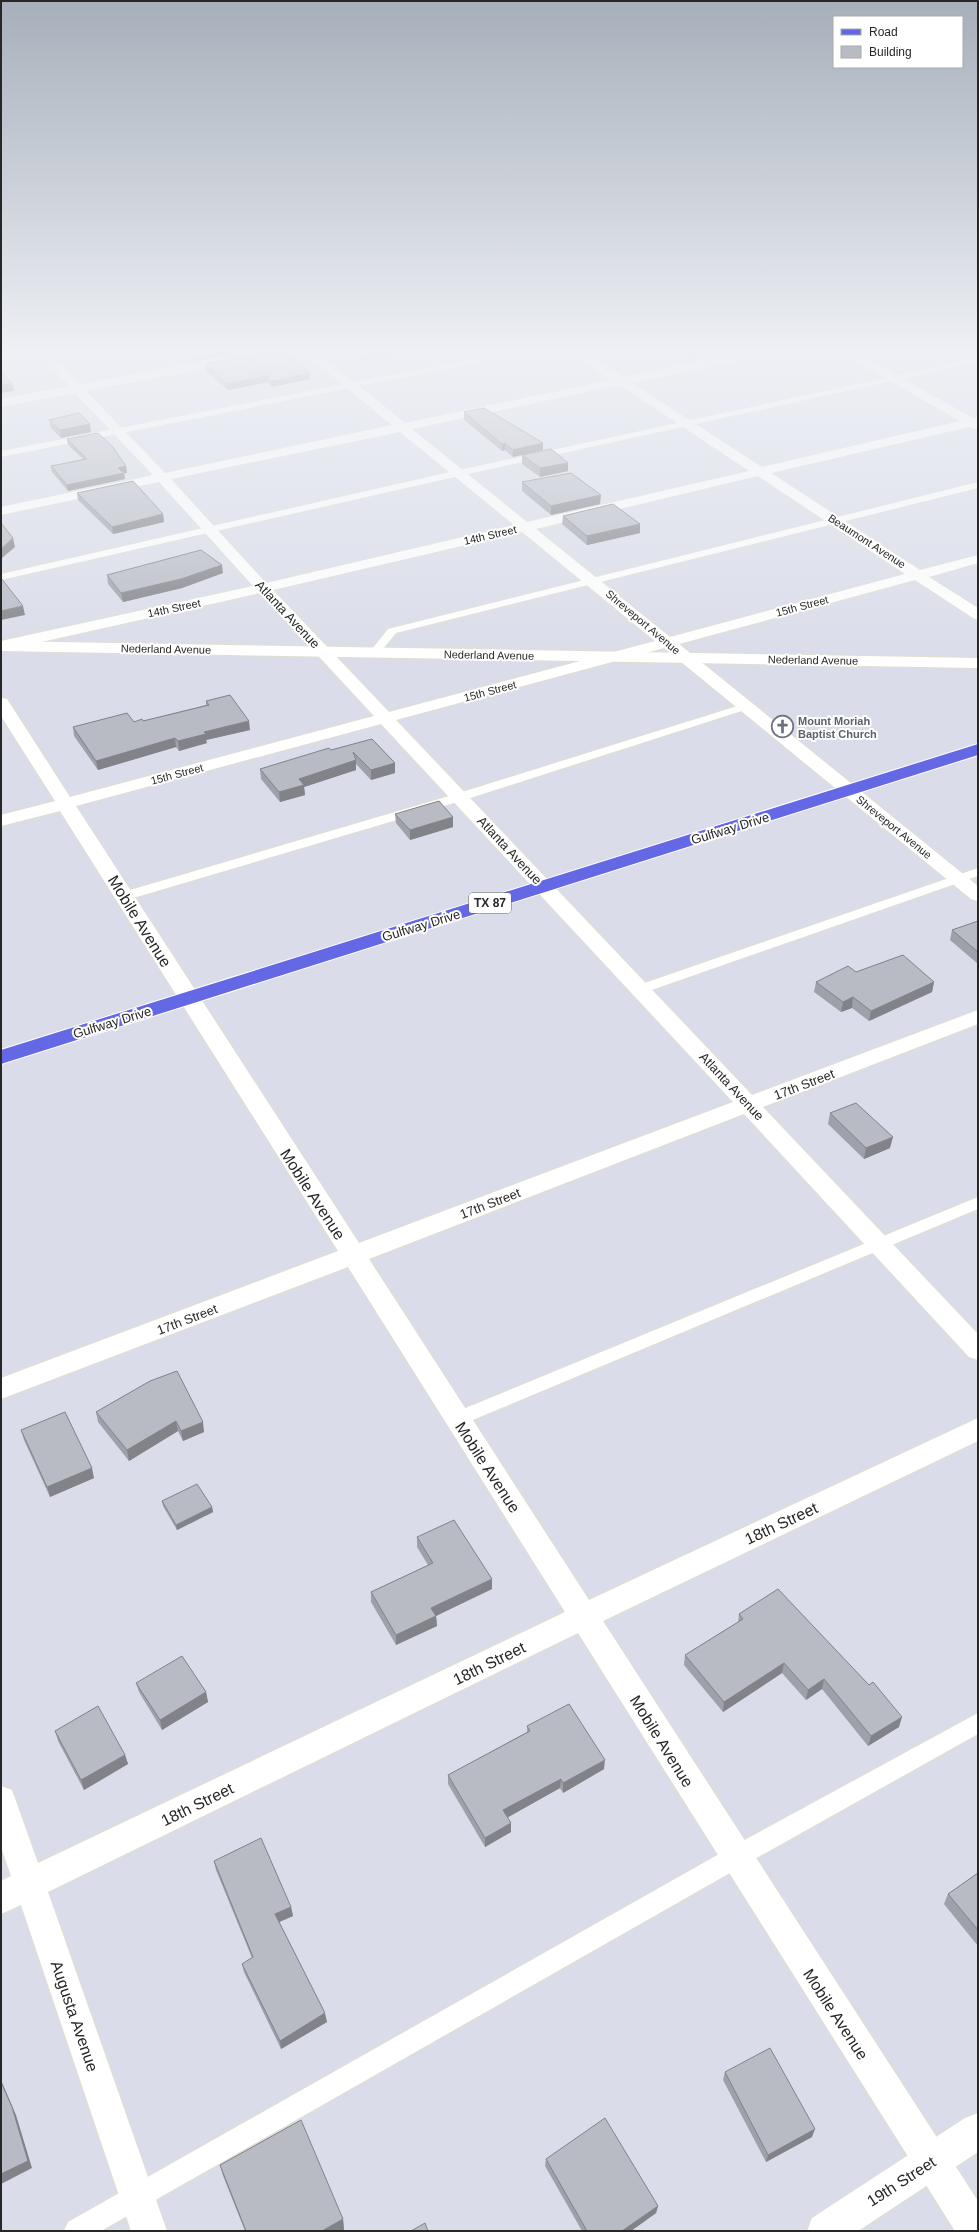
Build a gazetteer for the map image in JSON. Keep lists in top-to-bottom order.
{
  "streets": {
    "main road": ["Gulfway Drive", "TX 87"],
    "street": [
      "14th Street",
      "Beaumont Avenue",
      "15th Street",
      "Atlanta Avenue",
      "Shreveport Avenue",
      "Nederland Avenue",
      "Mobile Avenue",
      "17th Street",
      "18th Street",
      "Augusta Avenue",
      "19th Street"
    ]
  },
  "crossings": [
    ["14th Street", "Beaumont Avenue"],
    ["14th Street", "Atlanta Avenue"],
    ["14th Street", "Shreveport Avenue"],
    ["14th Street", "Nederland Avenue"],
    ["Beaumont Avenue", "15th Street"],
    ["15th Street", "Atlanta Avenue"],
    ["15th Street", "Shreveport Avenue"],
    ["15th Street", "Nederland Avenue"],
    ["15th Street", "Mobile Avenue"],
    ["Atlanta Avenue", "Nederland Avenue"],
    ["Atlanta Avenue", "Gulfway Drive"],
    ["Atlanta Avenue", "17th Street"],
    ["Shreveport Avenue", "Nederland Avenue"],
    ["Shreveport Avenue", "Gulfway Drive"],
    ["Gulfway Drive", "Mobile Avenue"],
    ["Mobile Avenue", "17th Street"],
    ["Mobile Avenue", "18th Street"],
    ["Mobile Avenue", "19th Street"],
    ["18th Street", "Augusta Avenue"]
  ],
  "places": {
    "church": ["Mount Moriah Baptist Church"]
  },
  "legend": ["Road", "Building"]
}
